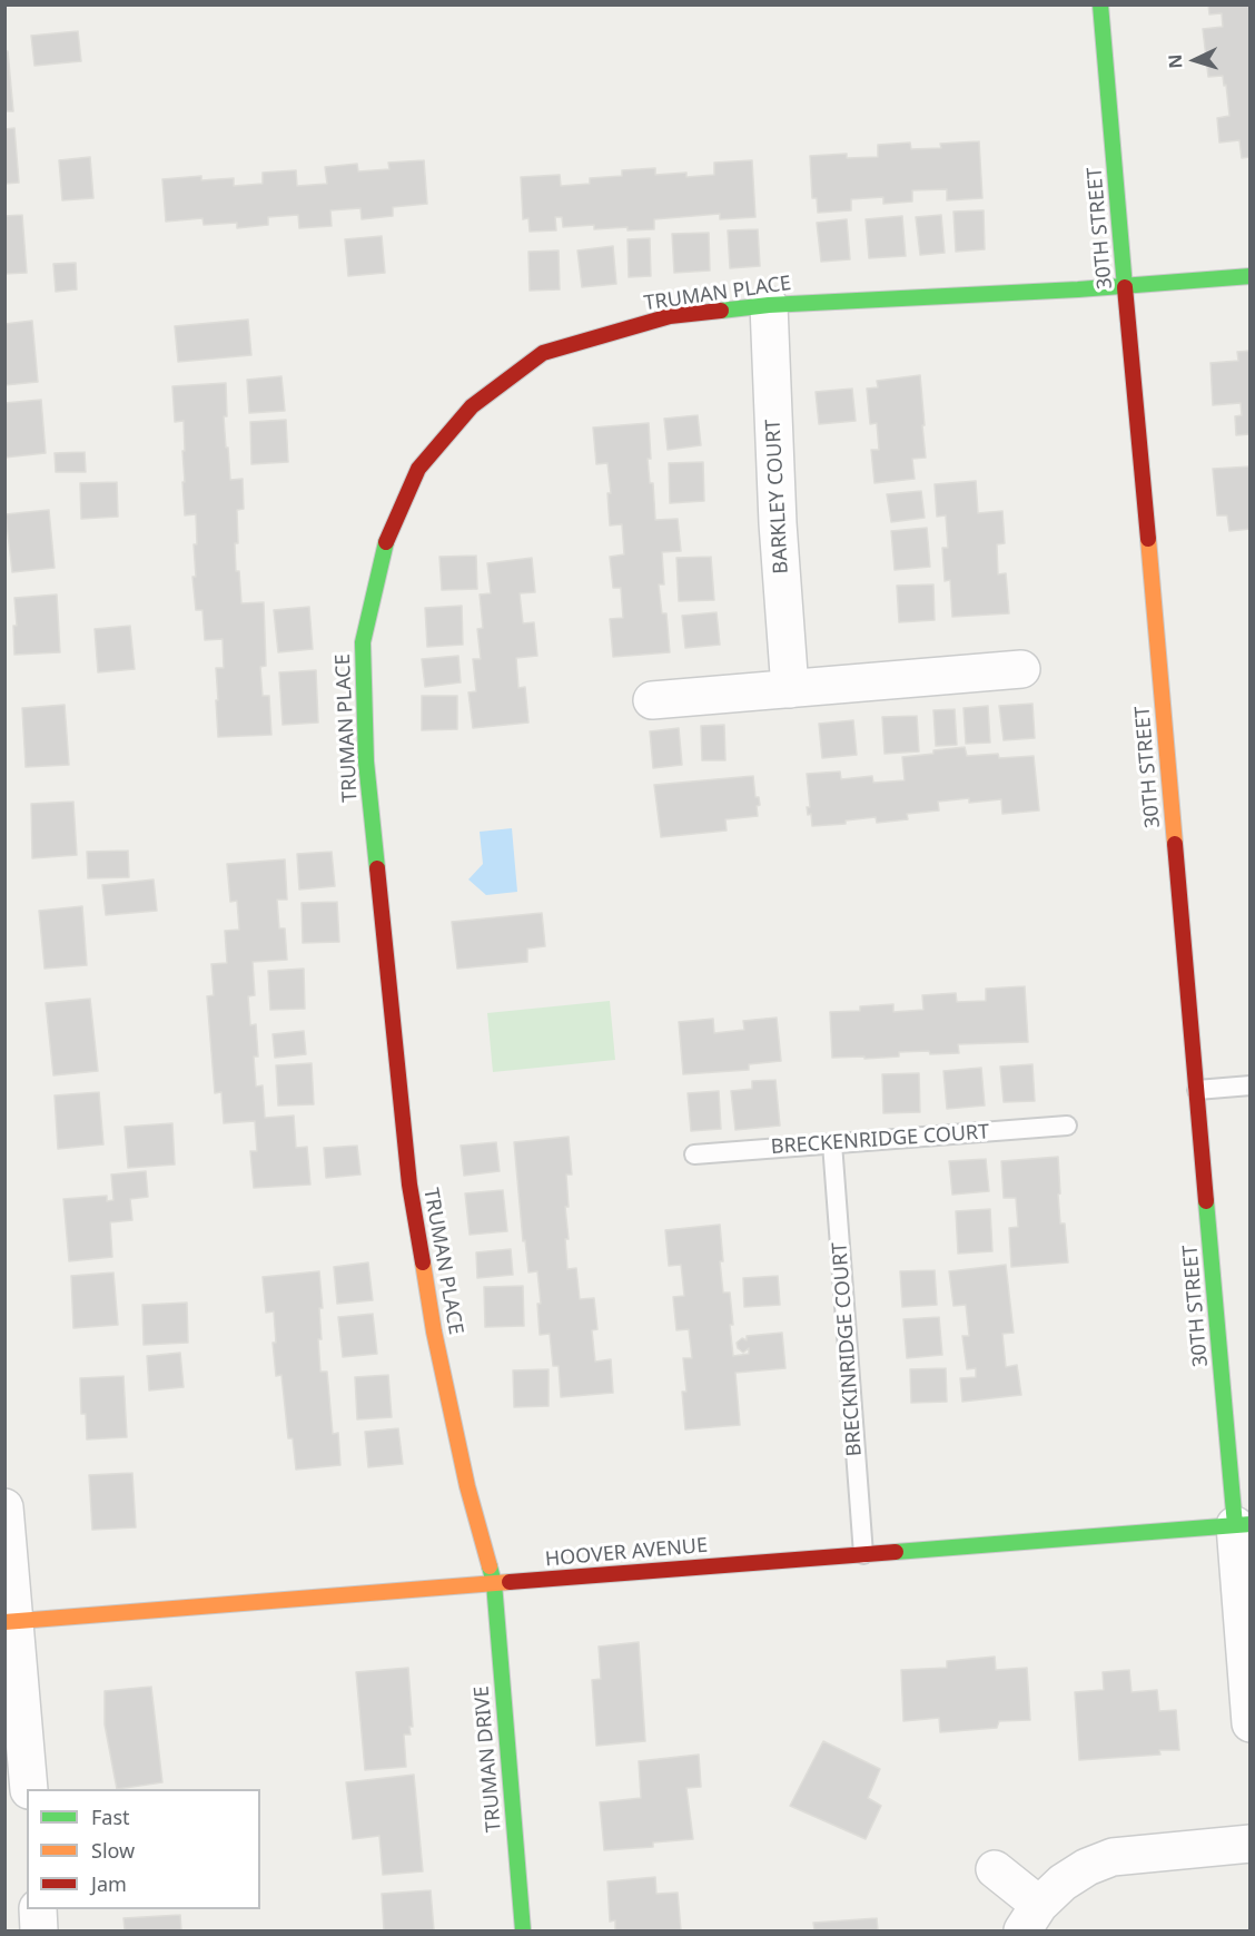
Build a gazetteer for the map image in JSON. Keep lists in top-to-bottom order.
{
  "streets": {
    "street": [
      "30TH STREET",
      "TRUMAN PLACE",
      "BARKLEY COURT",
      "HOOVER AVENUE",
      "TRUMAN DRIVE"
    ],
    "lane": ["BRECKENRIDGE COURT", "BRECKINRIDGE COURT"]
  },
  "crossings": [
    ["30TH STREET", "TRUMAN PLACE"],
    ["30TH STREET", "HOOVER AVENUE"],
    ["TRUMAN PLACE", "BARKLEY COURT"],
    ["TRUMAN PLACE", "HOOVER AVENUE"],
    ["TRUMAN PLACE", "TRUMAN DRIVE"],
    ["BRECKENRIDGE COURT", "BRECKINRIDGE COURT"],
    ["BRECKINRIDGE COURT", "HOOVER AVENUE"],
    ["HOOVER AVENUE", "TRUMAN DRIVE"]
  ],
  "legend": ["Fast", "Slow", "Jam"],
  "north": "left"
}
